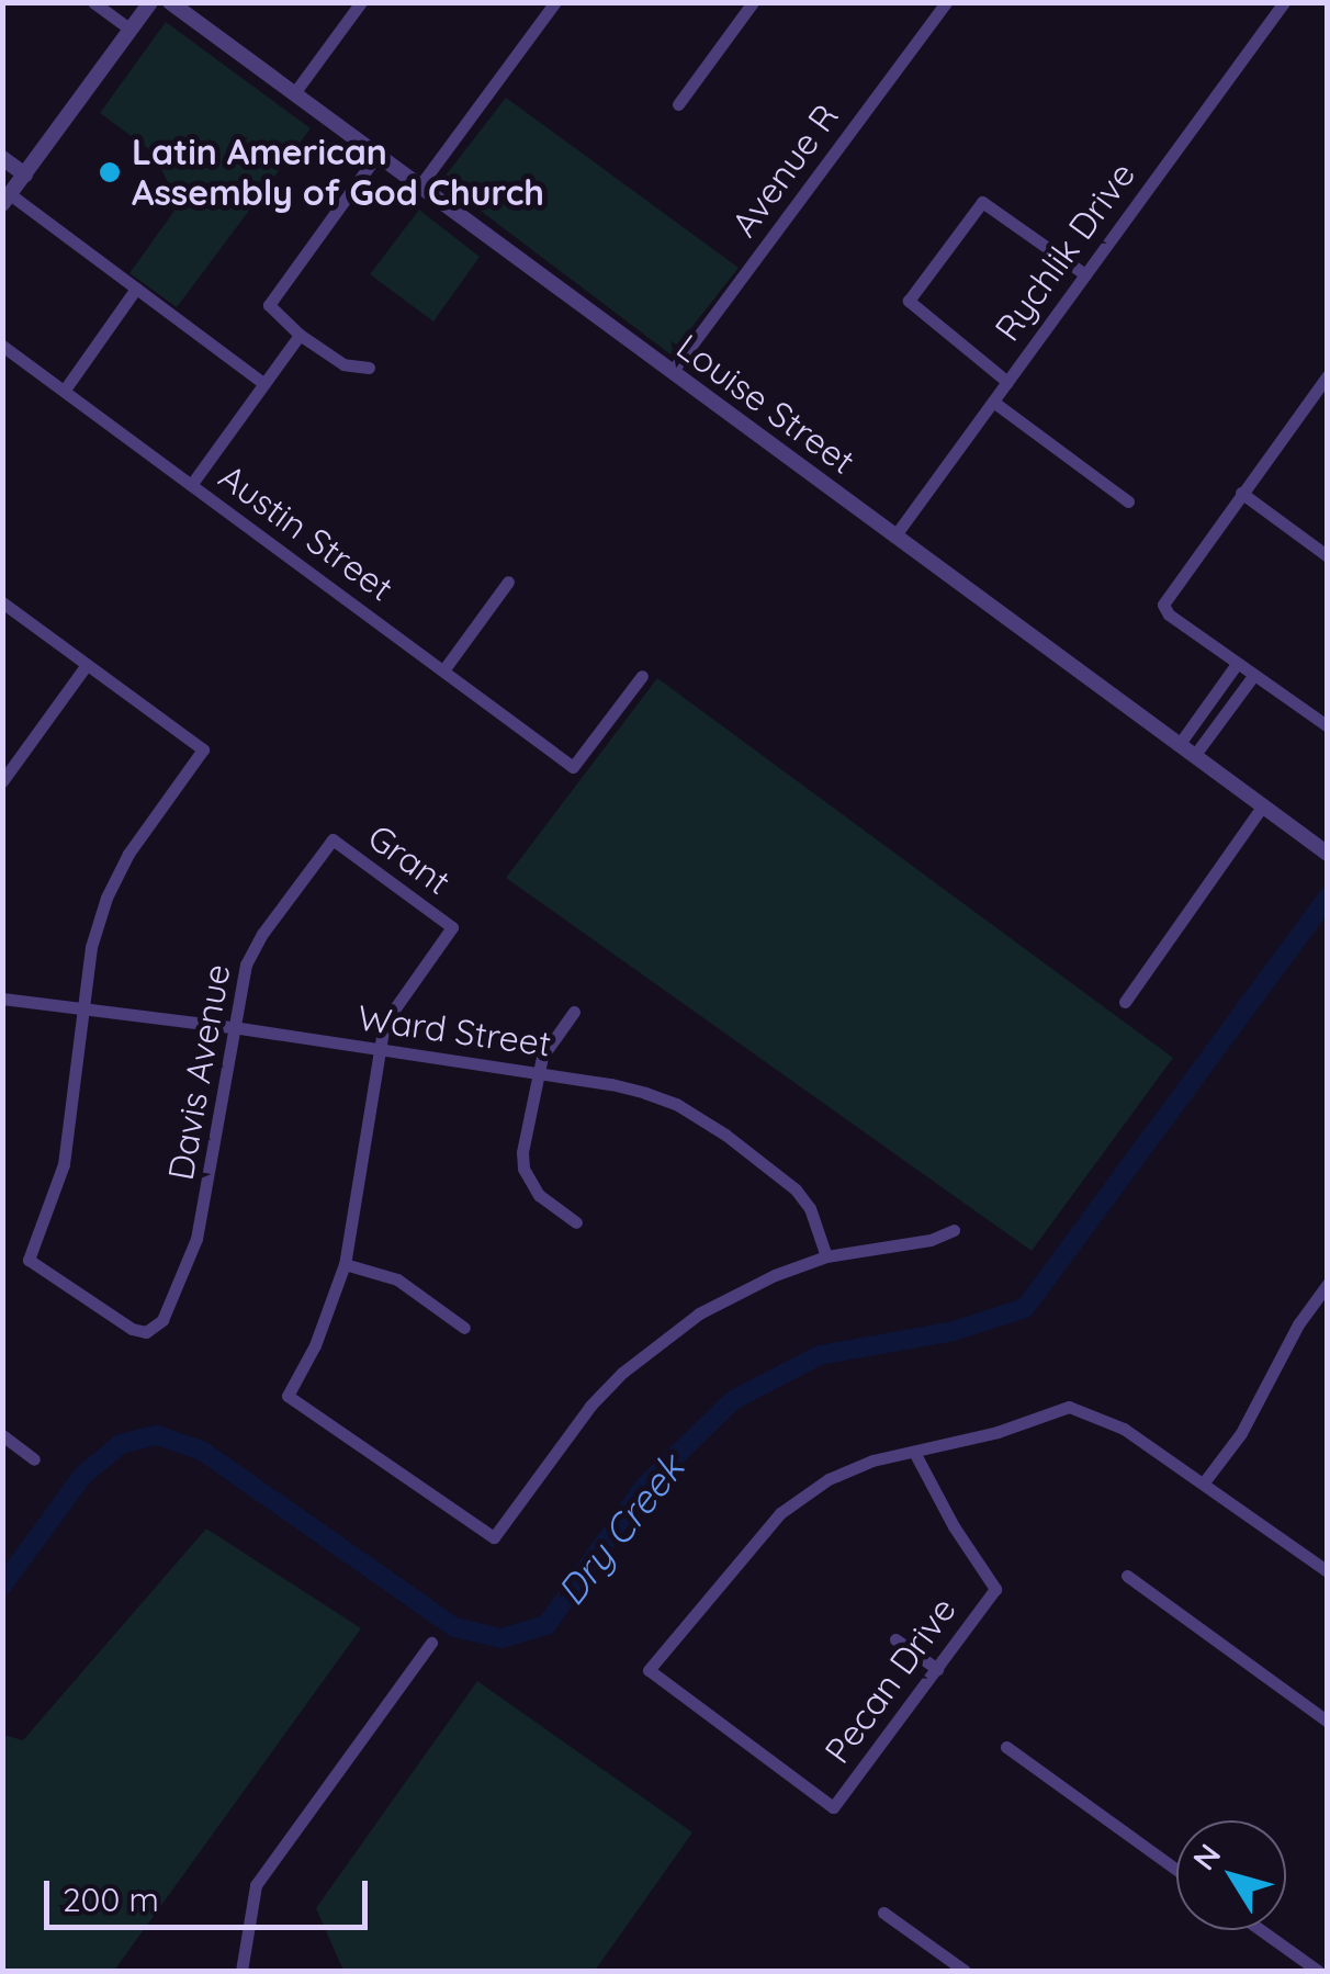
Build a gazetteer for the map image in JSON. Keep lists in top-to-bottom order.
{
  "streets": {
    "street": [
      "Avenue R",
      "Rychlik Drive",
      "Louise Street",
      "Austin Street",
      "Grant",
      "Ward Street",
      "Davis Avenue",
      "Pecan Drive"
    ]
  },
  "crossings": [
    ["Avenue R", "Louise Street"],
    ["Rychlik Drive", "Louise Street"],
    ["Grant", "Ward Street"],
    ["Grant", "Davis Avenue"],
    ["Ward Street", "Davis Avenue"]
  ],
  "water": ["Dry Creek"],
  "places": ["Latin American Assembly of God Church"],
  "scale_bar": "200 m",
  "north": "top left"
}
